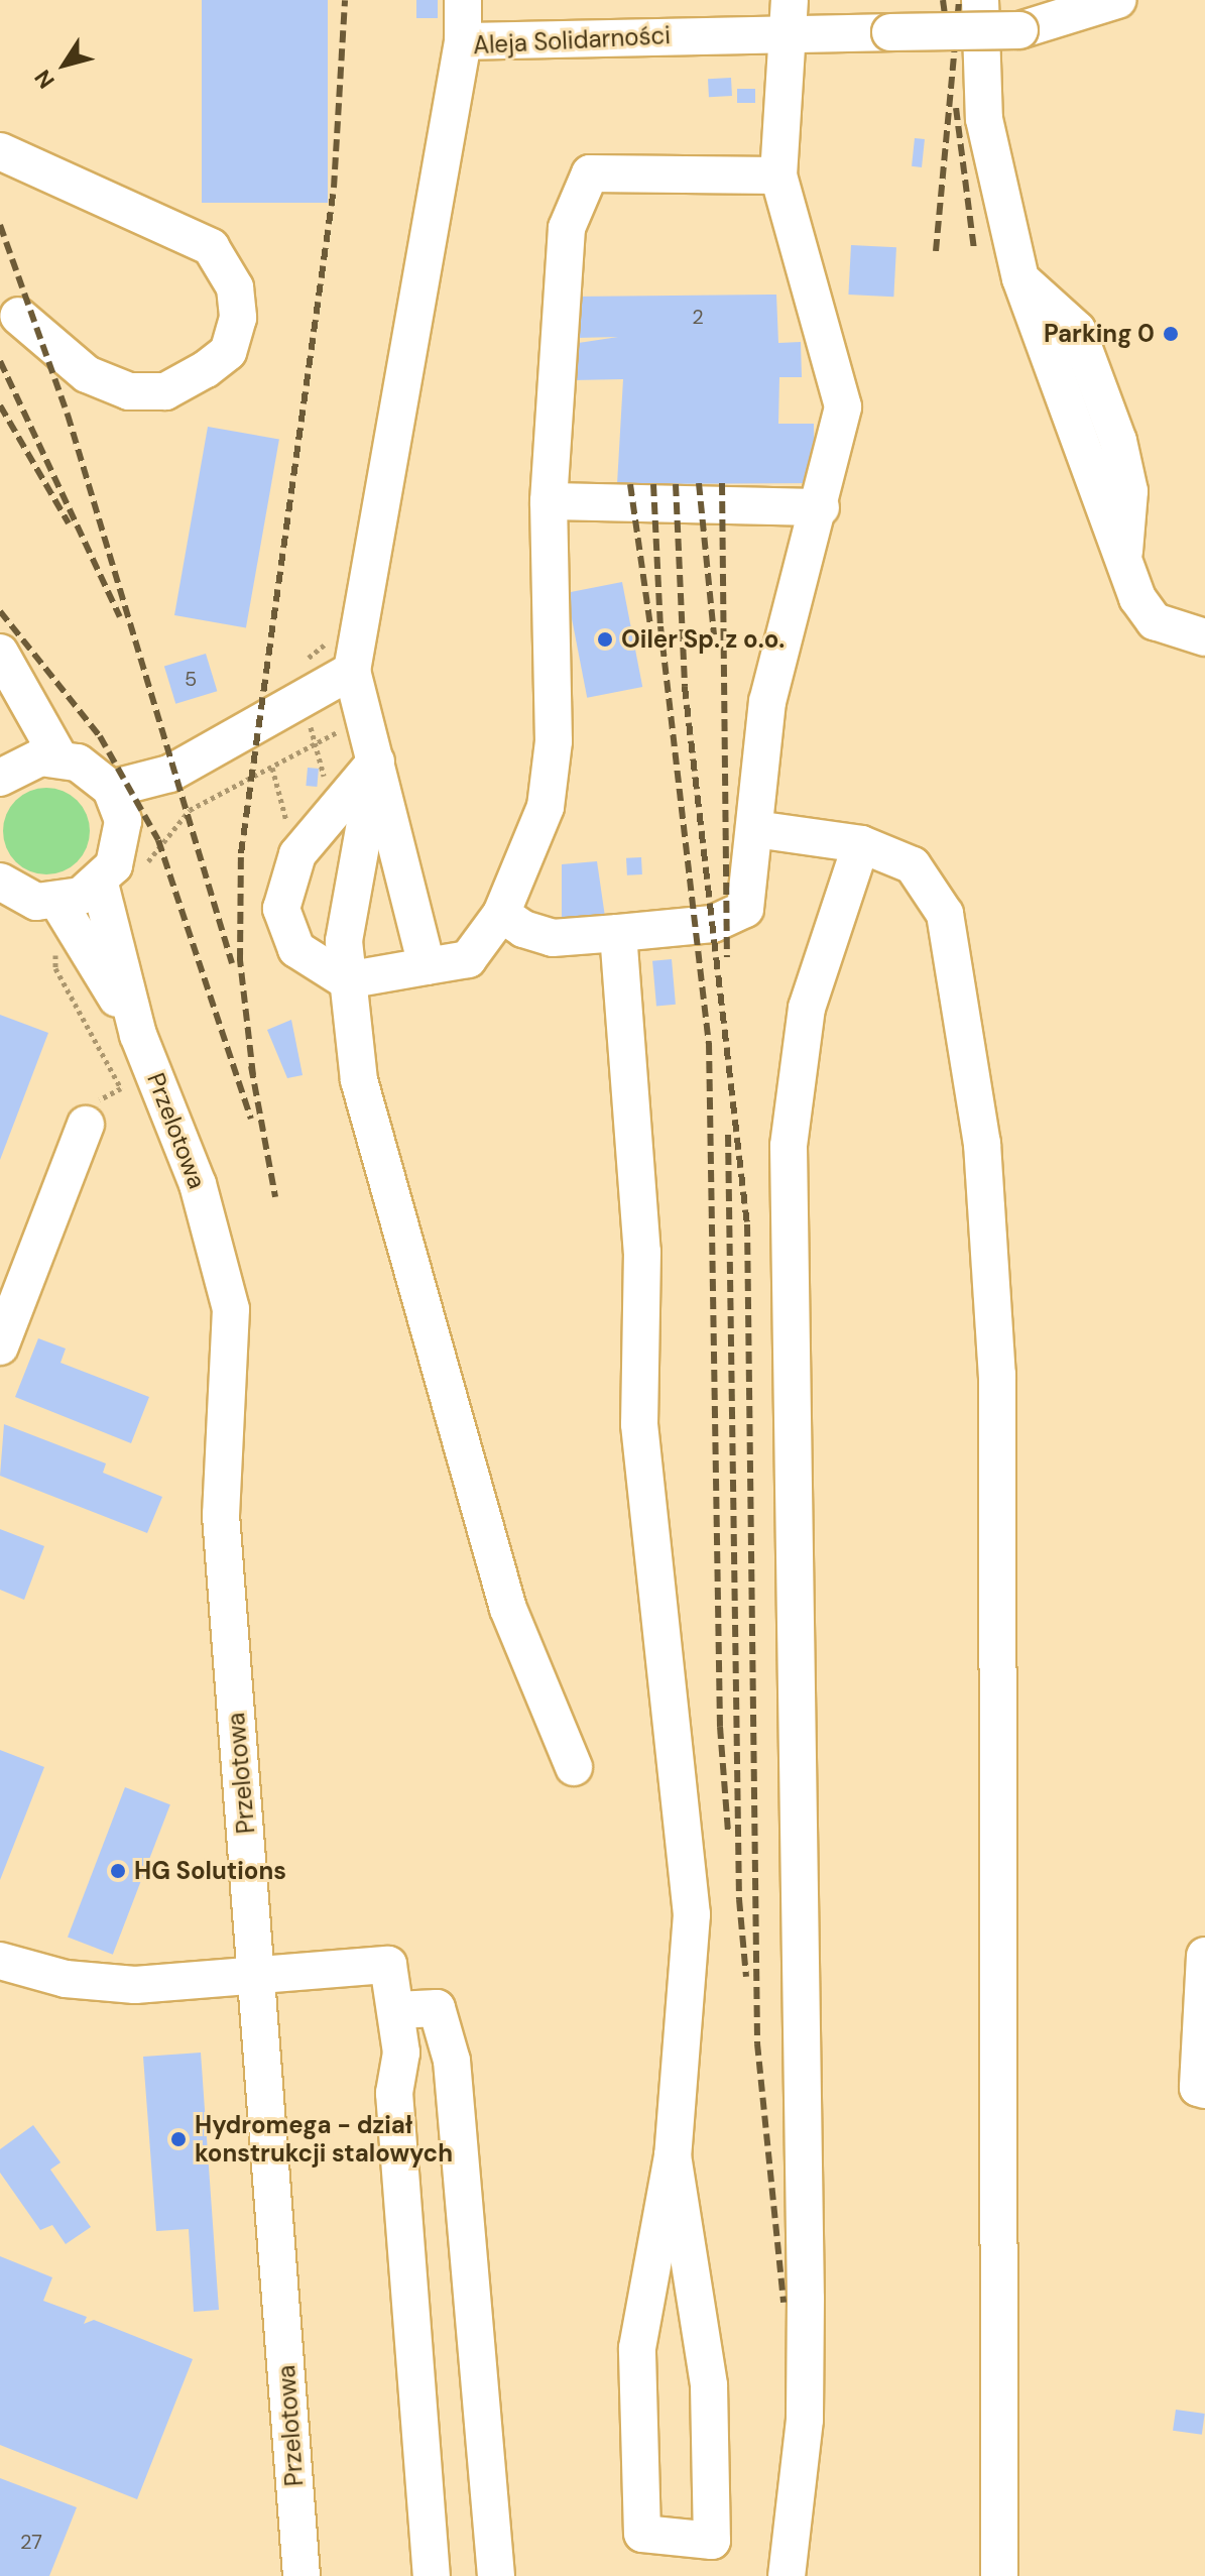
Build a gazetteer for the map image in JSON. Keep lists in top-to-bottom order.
{
  "streets": {
    "street": ["Aleja Solidarności", "Przelotowa"]
  },
  "places": [
    "Parking 0",
    "Oiler Sp. z o.o.",
    "HG Solutions",
    "Hydromega - dział konstrukcji stalowych"
  ],
  "house_numbers": ["2", "5", "27"],
  "north": "bottom left"
}
